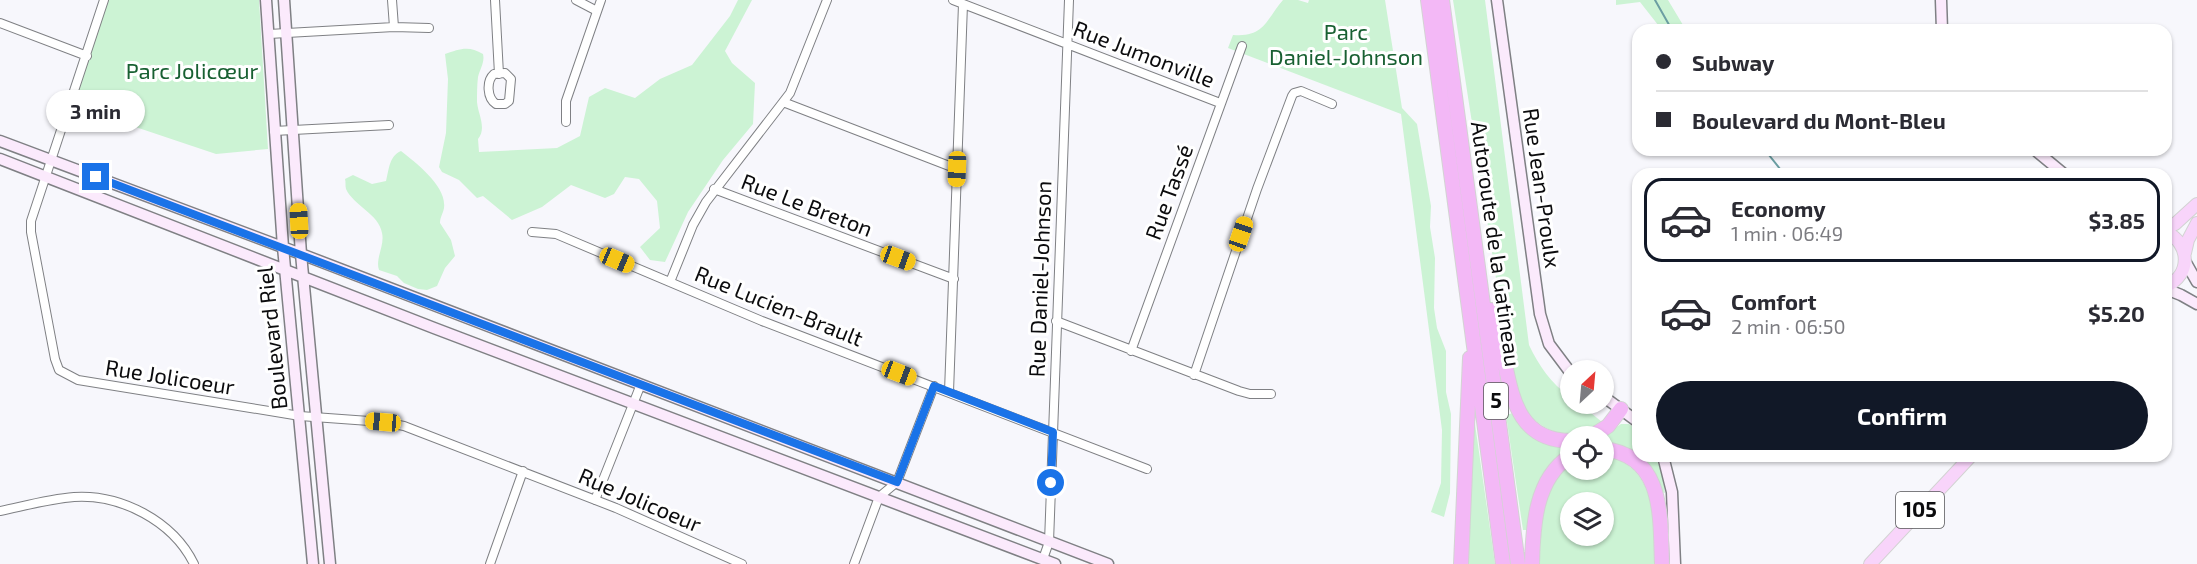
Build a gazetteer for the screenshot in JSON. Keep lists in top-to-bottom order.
{
  "streets": {
    "highway": ["Autoroute de la Gatineau", "5"],
    "main road": ["105"],
    "street": [
      "Rue Jumonville",
      "Rue Jean-Proulx",
      "Rue Tassé",
      "Rue Le Breton",
      "Rue Daniel-Johnson",
      "Rue Lucien-Brault",
      "Boulevard Riel",
      "Rue Jolicoeur"
    ]
  },
  "crossings": [
    ["Rue Jumonville", "Rue Tassé"],
    ["Rue Jumonville", "Rue Daniel-Johnson"],
    ["Rue Daniel-Johnson", "Rue Lucien-Brault"],
    ["Boulevard Riel", "Rue Jolicoeur"]
  ],
  "parks": ["Parc Daniel-Johnson", "Parc Jolicœur"],
  "north": "top right",
  "page": {
    "banner": ["Subway", "Boulevard du Mont-Bleu"],
    "bubble": "3 min",
    "list": [
      {
        "name": "Economy",
        "note": "1 min · 06:49",
        "value": "$3.85"
      },
      {
        "name": "Comfort",
        "note": "2 min · 06:50",
        "value": "$5.20"
      }
    ],
    "buttons": "Confirm"
  }
}
